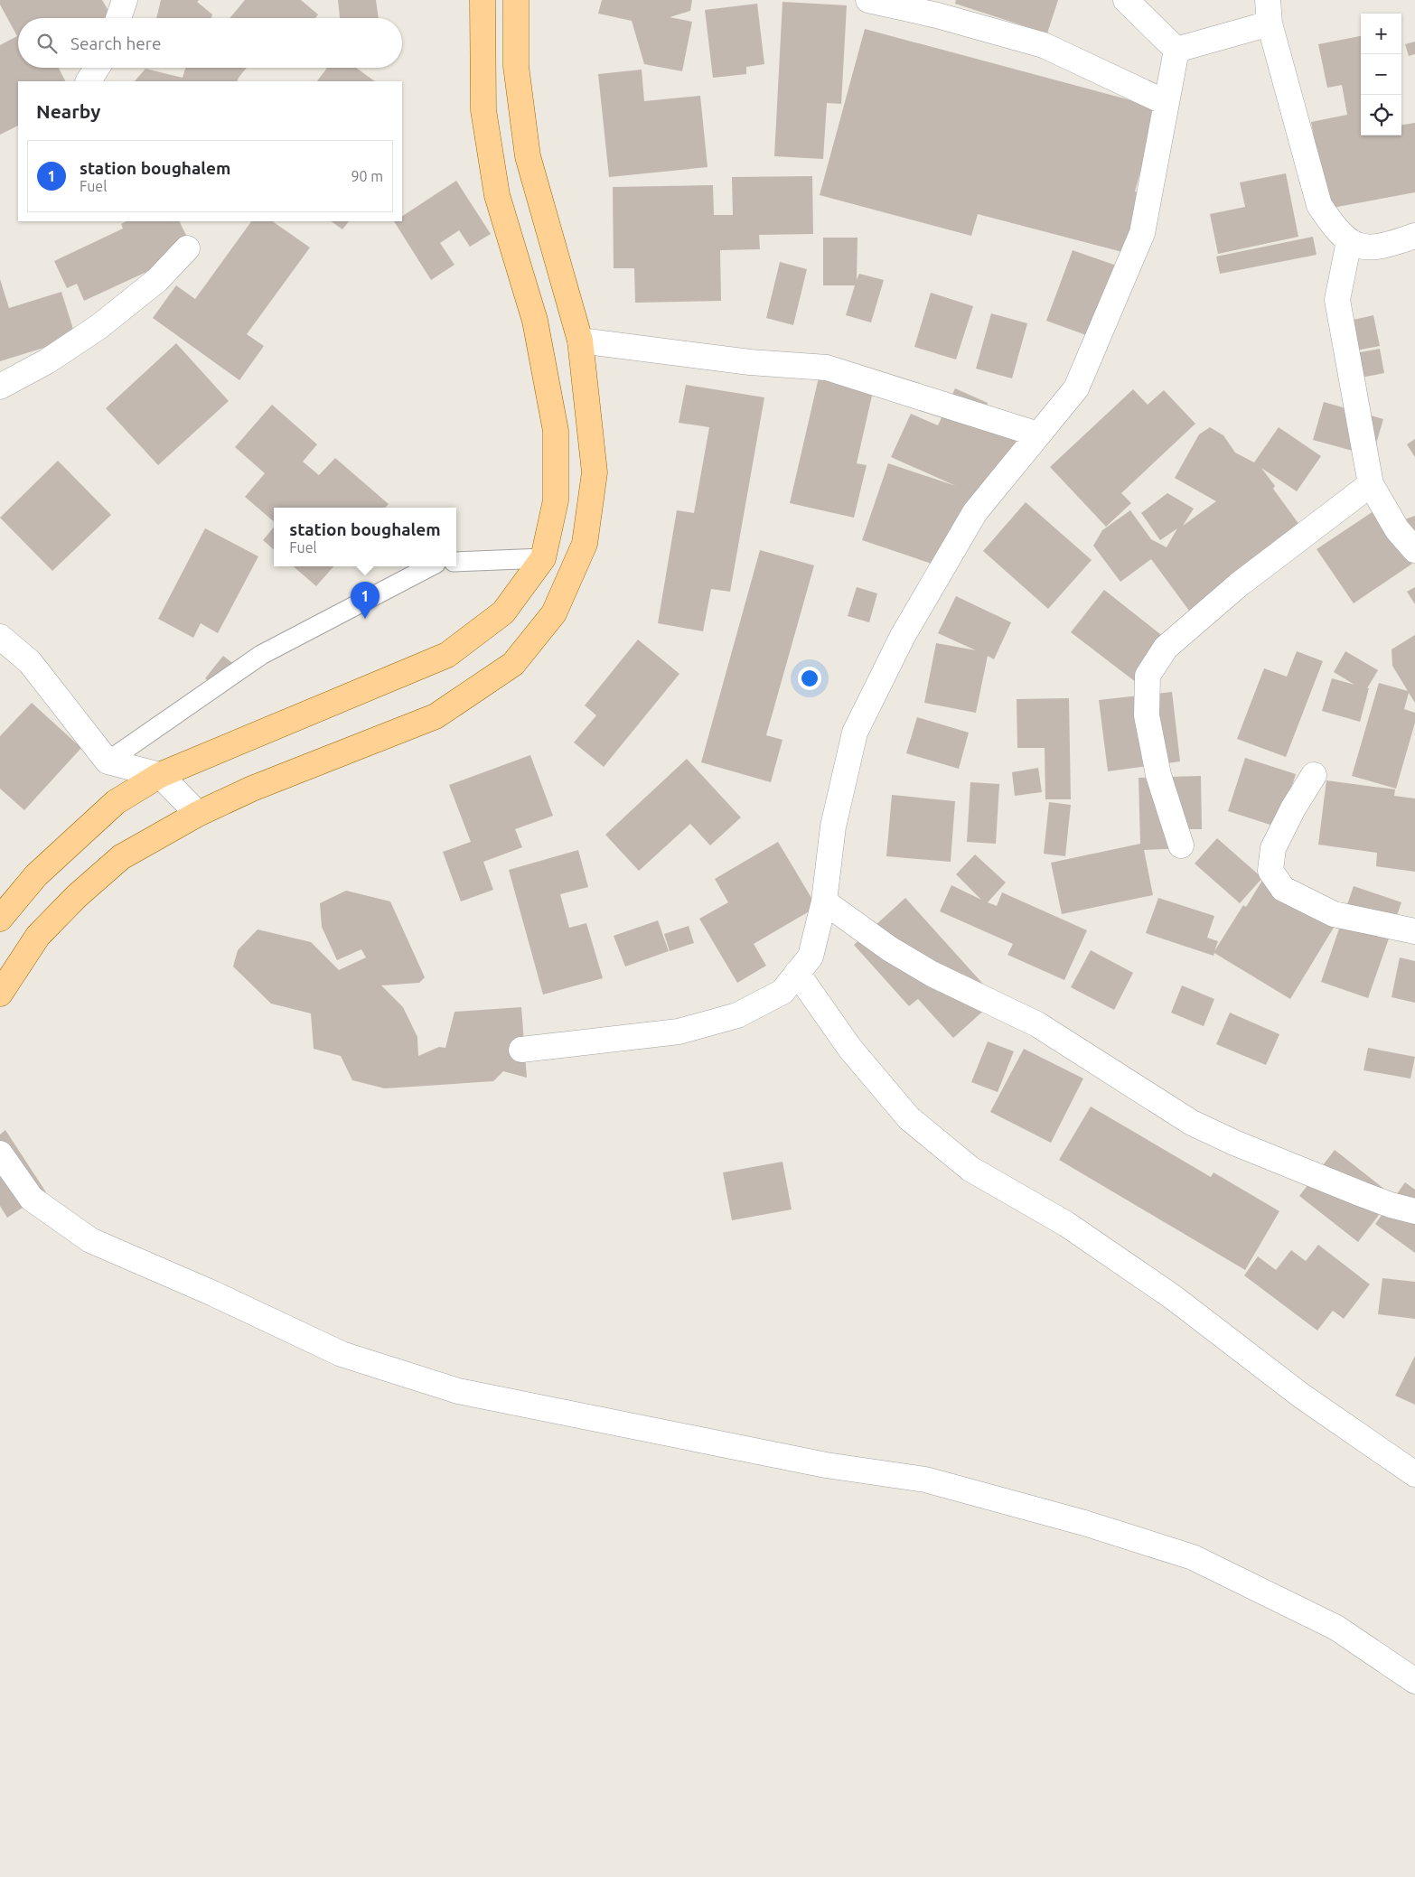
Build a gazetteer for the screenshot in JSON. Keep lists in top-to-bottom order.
{
  "page": {
    "map_buttons": ["+", "−"],
    "search": "Search here",
    "heading": "Nearby",
    "list": [
      {
        "mark": "1",
        "name": "station boughalem",
        "note": "Fuel",
        "value": "90 m"
      }
    ],
    "popup": ["station boughalem", "Fuel"],
    "pins": "1"
  }
}
